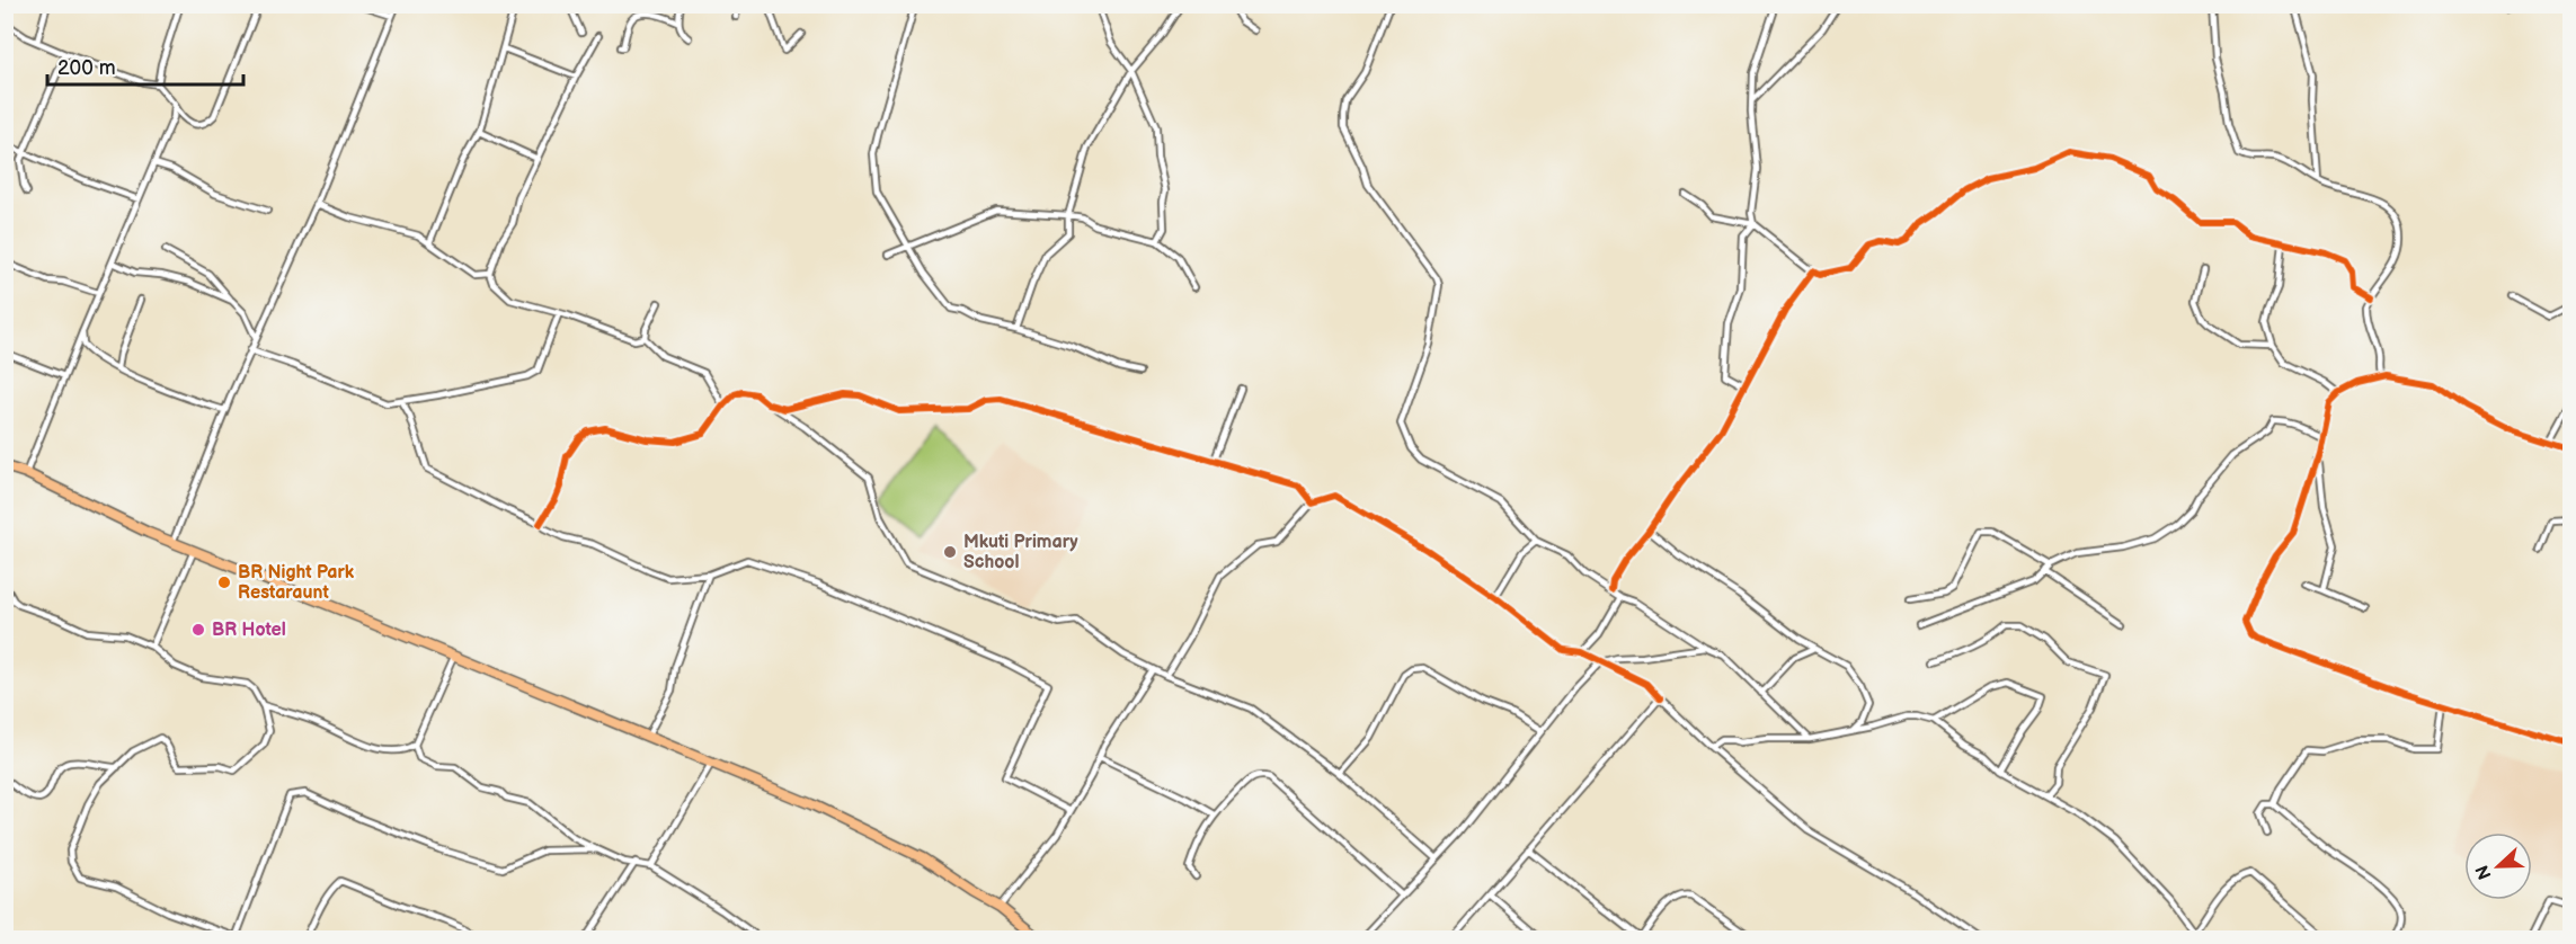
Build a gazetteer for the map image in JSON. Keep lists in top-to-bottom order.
{
  "places": ["Mkuti Primary School", "BR Night Park Restaraunt", "BR Hotel"],
  "scale_bar": "200 m",
  "north": "left"
}
